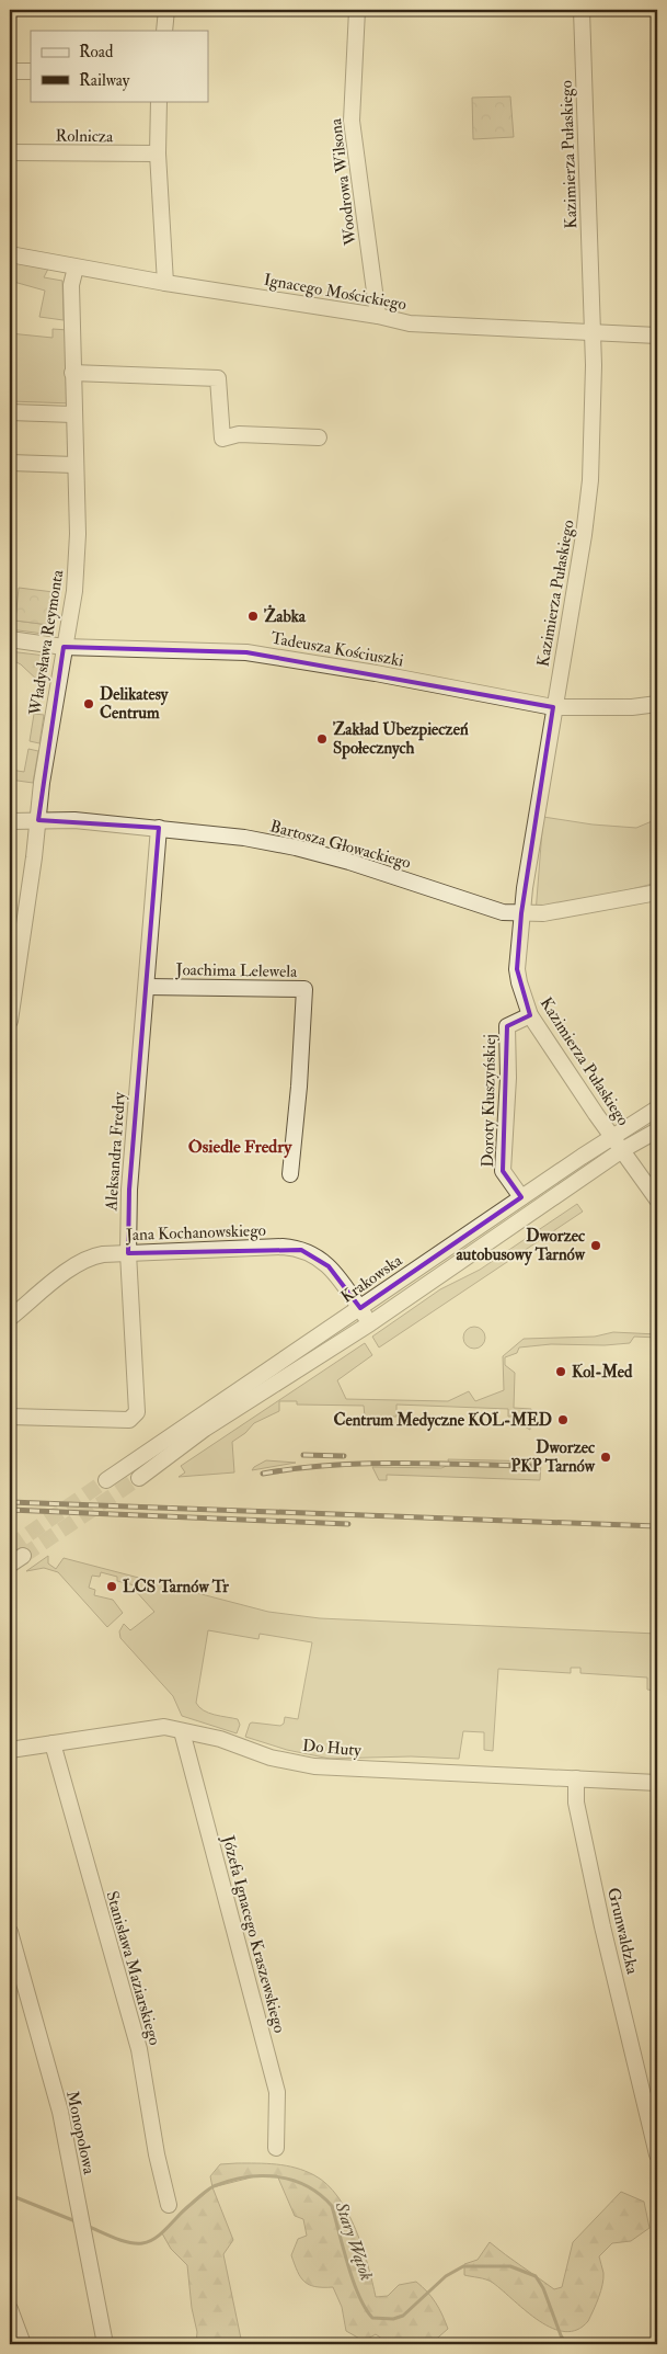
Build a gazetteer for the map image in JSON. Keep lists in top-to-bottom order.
{
  "streets": {
    "street": [
      "Rolnicza",
      "Kazimierza Pułaskiego",
      "Woodrowa Wilsona",
      "Ignacego Mościckiego",
      "Władysława Reymonta",
      "Tadeusza Kościuszki",
      "Bartosza Głowackiego",
      "Joachima Lelewela",
      "Doroty Kłuszyńskiej",
      "Aleksandra Fredry",
      "Jana Kochanowskiego",
      "Krakowska",
      "Do Huty",
      "Grunwaldzka",
      "Józefa Ignacego Kraszewskiego",
      "Stanisława Maziarskiego",
      "Monopolowa"
    ]
  },
  "crossings": [
    ["Kazimierza Pułaskiego", "Ignacego Mościckiego"],
    ["Kazimierza Pułaskiego", "Tadeusza Kościuszki"],
    ["Kazimierza Pułaskiego", "Bartosza Głowackiego"],
    ["Kazimierza Pułaskiego", "Doroty Kłuszyńskiej"],
    ["Kazimierza Pułaskiego", "Krakowska"],
    ["Woodrowa Wilsona", "Ignacego Mościckiego"],
    ["Ignacego Mościckiego", "Władysława Reymonta"],
    ["Władysława Reymonta", "Tadeusza Kościuszki"],
    ["Władysława Reymonta", "Bartosza Głowackiego"],
    ["Bartosza Głowackiego", "Aleksandra Fredry"],
    ["Joachima Lelewela", "Aleksandra Fredry"],
    ["Doroty Kłuszyńskiej", "Krakowska"],
    ["Aleksandra Fredry", "Jana Kochanowskiego"],
    ["Jana Kochanowskiego", "Krakowska"],
    ["Do Huty", "Grunwaldzka"],
    ["Do Huty", "Józefa Ignacego Kraszewskiego"],
    ["Do Huty", "Stanisława Maziarskiego"]
  ],
  "districts": ["Osiedle Fredry"],
  "water": ["Stary Wątok"],
  "places": [
    "Żabka",
    "Delikatesy Centrum",
    "Zakład Ubezpieczeń Społecznych",
    "Dworzec autobusowy Tarnów",
    "Kol-Med",
    "Centrum Medyczne KOL-MED",
    "Dworzec PKP Tarnów",
    "LCS Tarnów Tr"
  ],
  "legend": ["Road", "Railway"]
}
